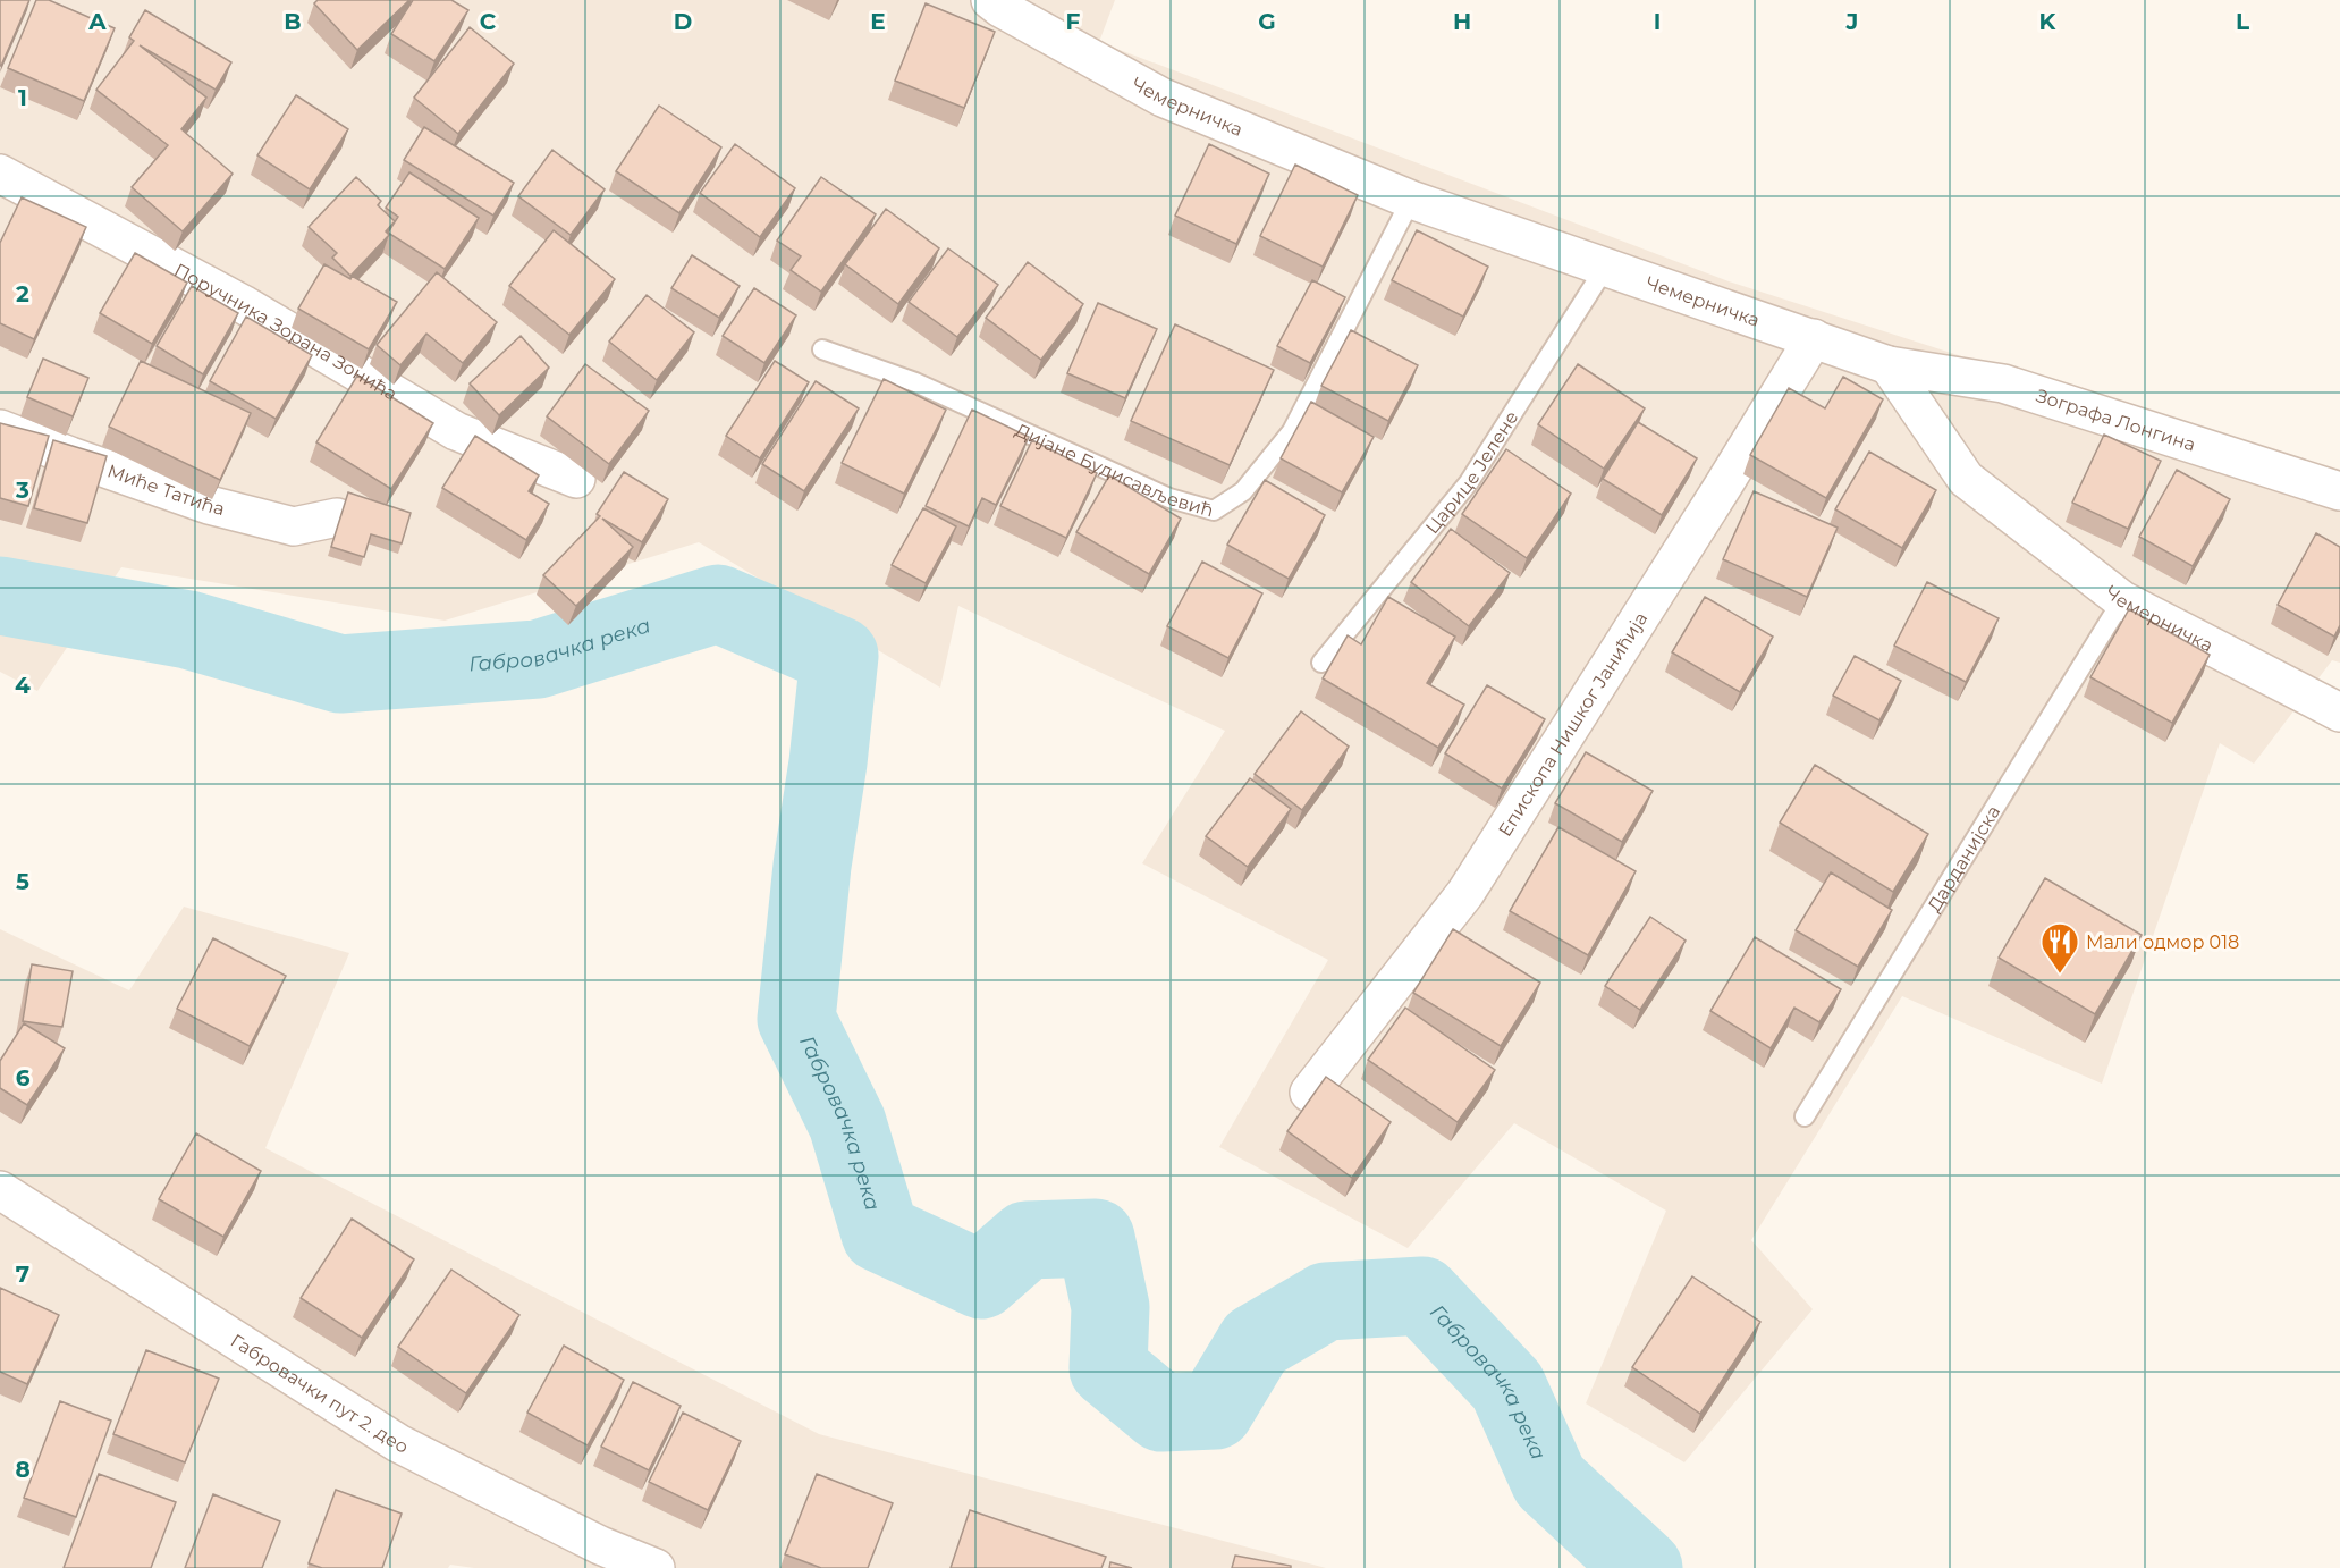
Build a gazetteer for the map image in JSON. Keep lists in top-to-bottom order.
{
  "streets": {
    "street": [
      "Чемерничка",
      "Поручника Зорана Зонића",
      "Зографа Лонгина",
      "Миће Татића",
      "Епископа Нишког Јанићија",
      "Габровачки пут 2. део"
    ],
    "lane": ["Дијане Будисављевић", "Царице Јелене", "Дарданијска"]
  },
  "crossings": [
    ["Чемерничка", "Зографа Лонгина"],
    ["Чемерничка", "Дијане Будисављевић"],
    ["Чемерничка", "Царице Јелене"],
    ["Чемерничка", "Епископа Нишког Јанићија"],
    ["Чемерничка", "Дарданијска"]
  ],
  "water": ["Габровачка река"],
  "places": {
    "restaurant": ["Мали одмор 018"]
  },
  "grid": {
    "columns": [
      "A",
      "B",
      "C",
      "D",
      "E",
      "F",
      "G",
      "H",
      "I",
      "J",
      "K",
      "L"
    ],
    "rows": [
      "1",
      "2",
      "3",
      "4",
      "5",
      "6",
      "7",
      "8"
    ]
  }
}
